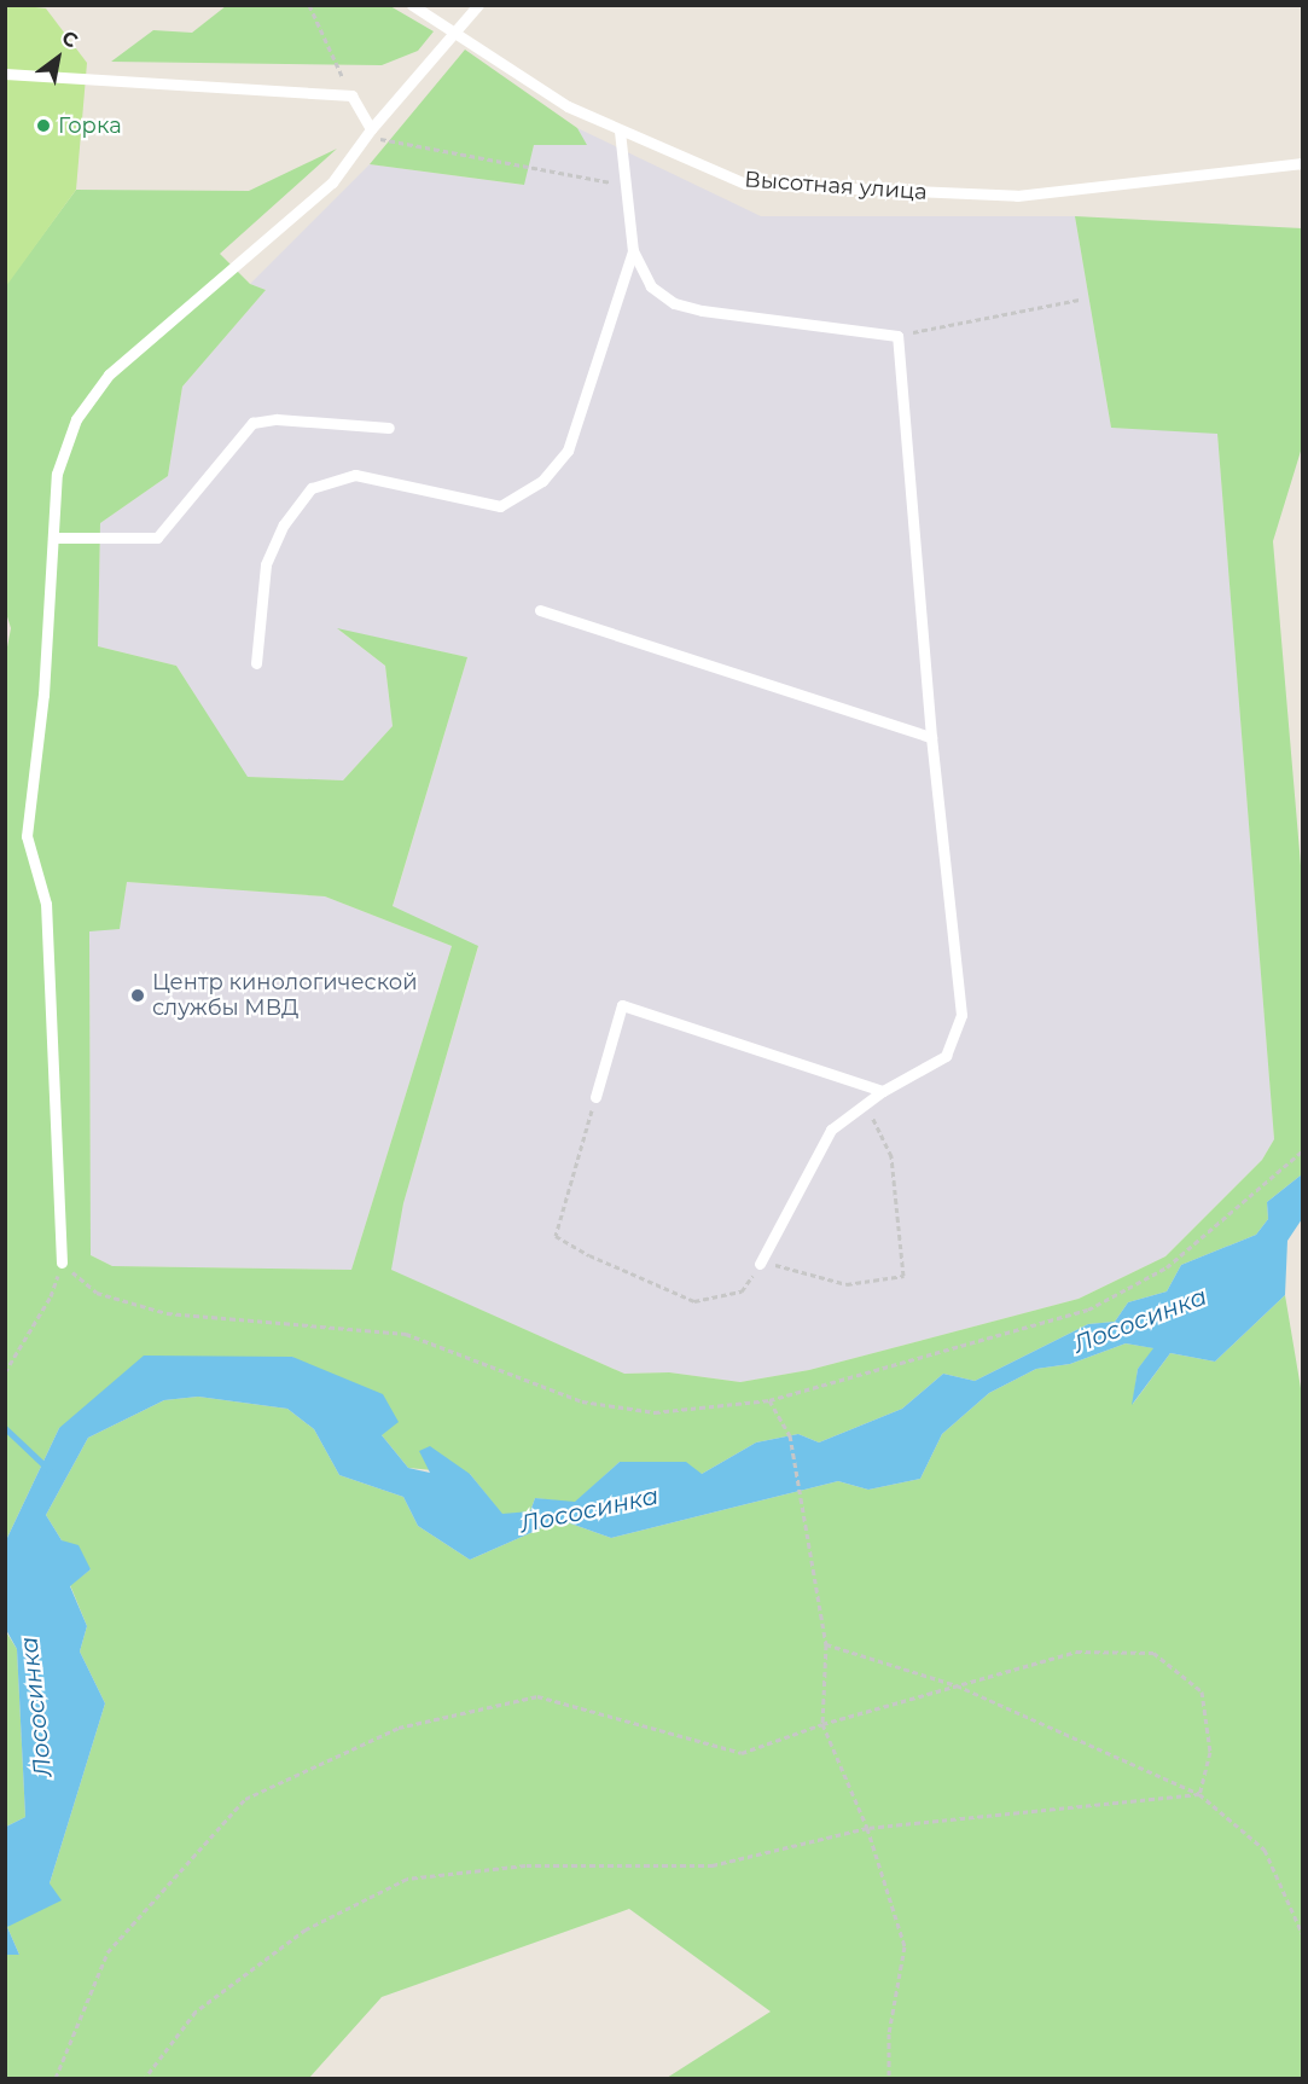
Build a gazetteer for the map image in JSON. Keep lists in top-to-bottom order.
{
  "streets": {
    "lane": ["Высотная улица"]
  },
  "water": ["Лососинка"],
  "places": ["Горка", "Центр кинологической службы МВД"],
  "north": "top right"
}
